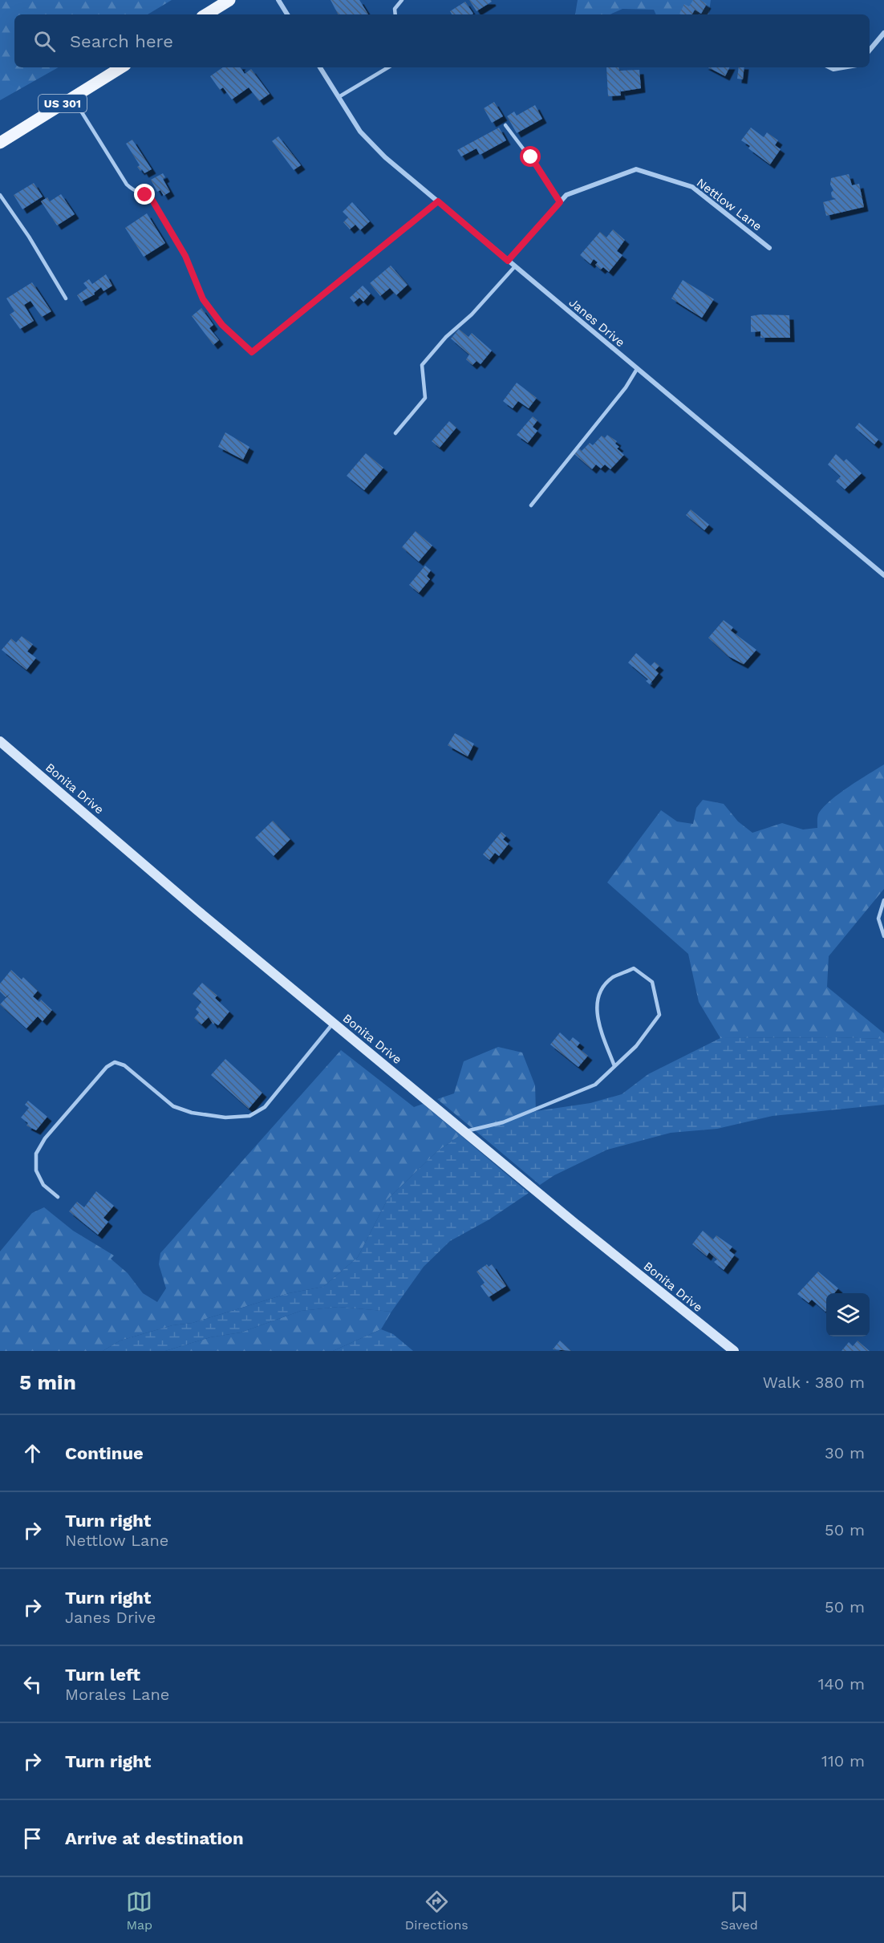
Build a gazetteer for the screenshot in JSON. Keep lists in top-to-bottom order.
{
  "streets": {
    "main road": ["US 301"],
    "street": ["Nettlow Lane", "Janes Drive", "Bonita Drive"]
  },
  "crossings": [
    ["Nettlow Lane", "Janes Drive"]
  ],
  "page": {
    "search": "Search here",
    "heading": ["5 min", "Walk · 380 m"],
    "list": [
      ["Continue", "30 m"],
      ["Turn right", "Nettlow Lane", "50 m"],
      ["Turn right", "Janes Drive", "50 m"],
      ["Turn left", "Morales Lane", "140 m"],
      ["Turn right", "110 m"],
      "Arrive at destination"
    ],
    "nav": ["Map", "Directions", "Saved"]
  }
}
